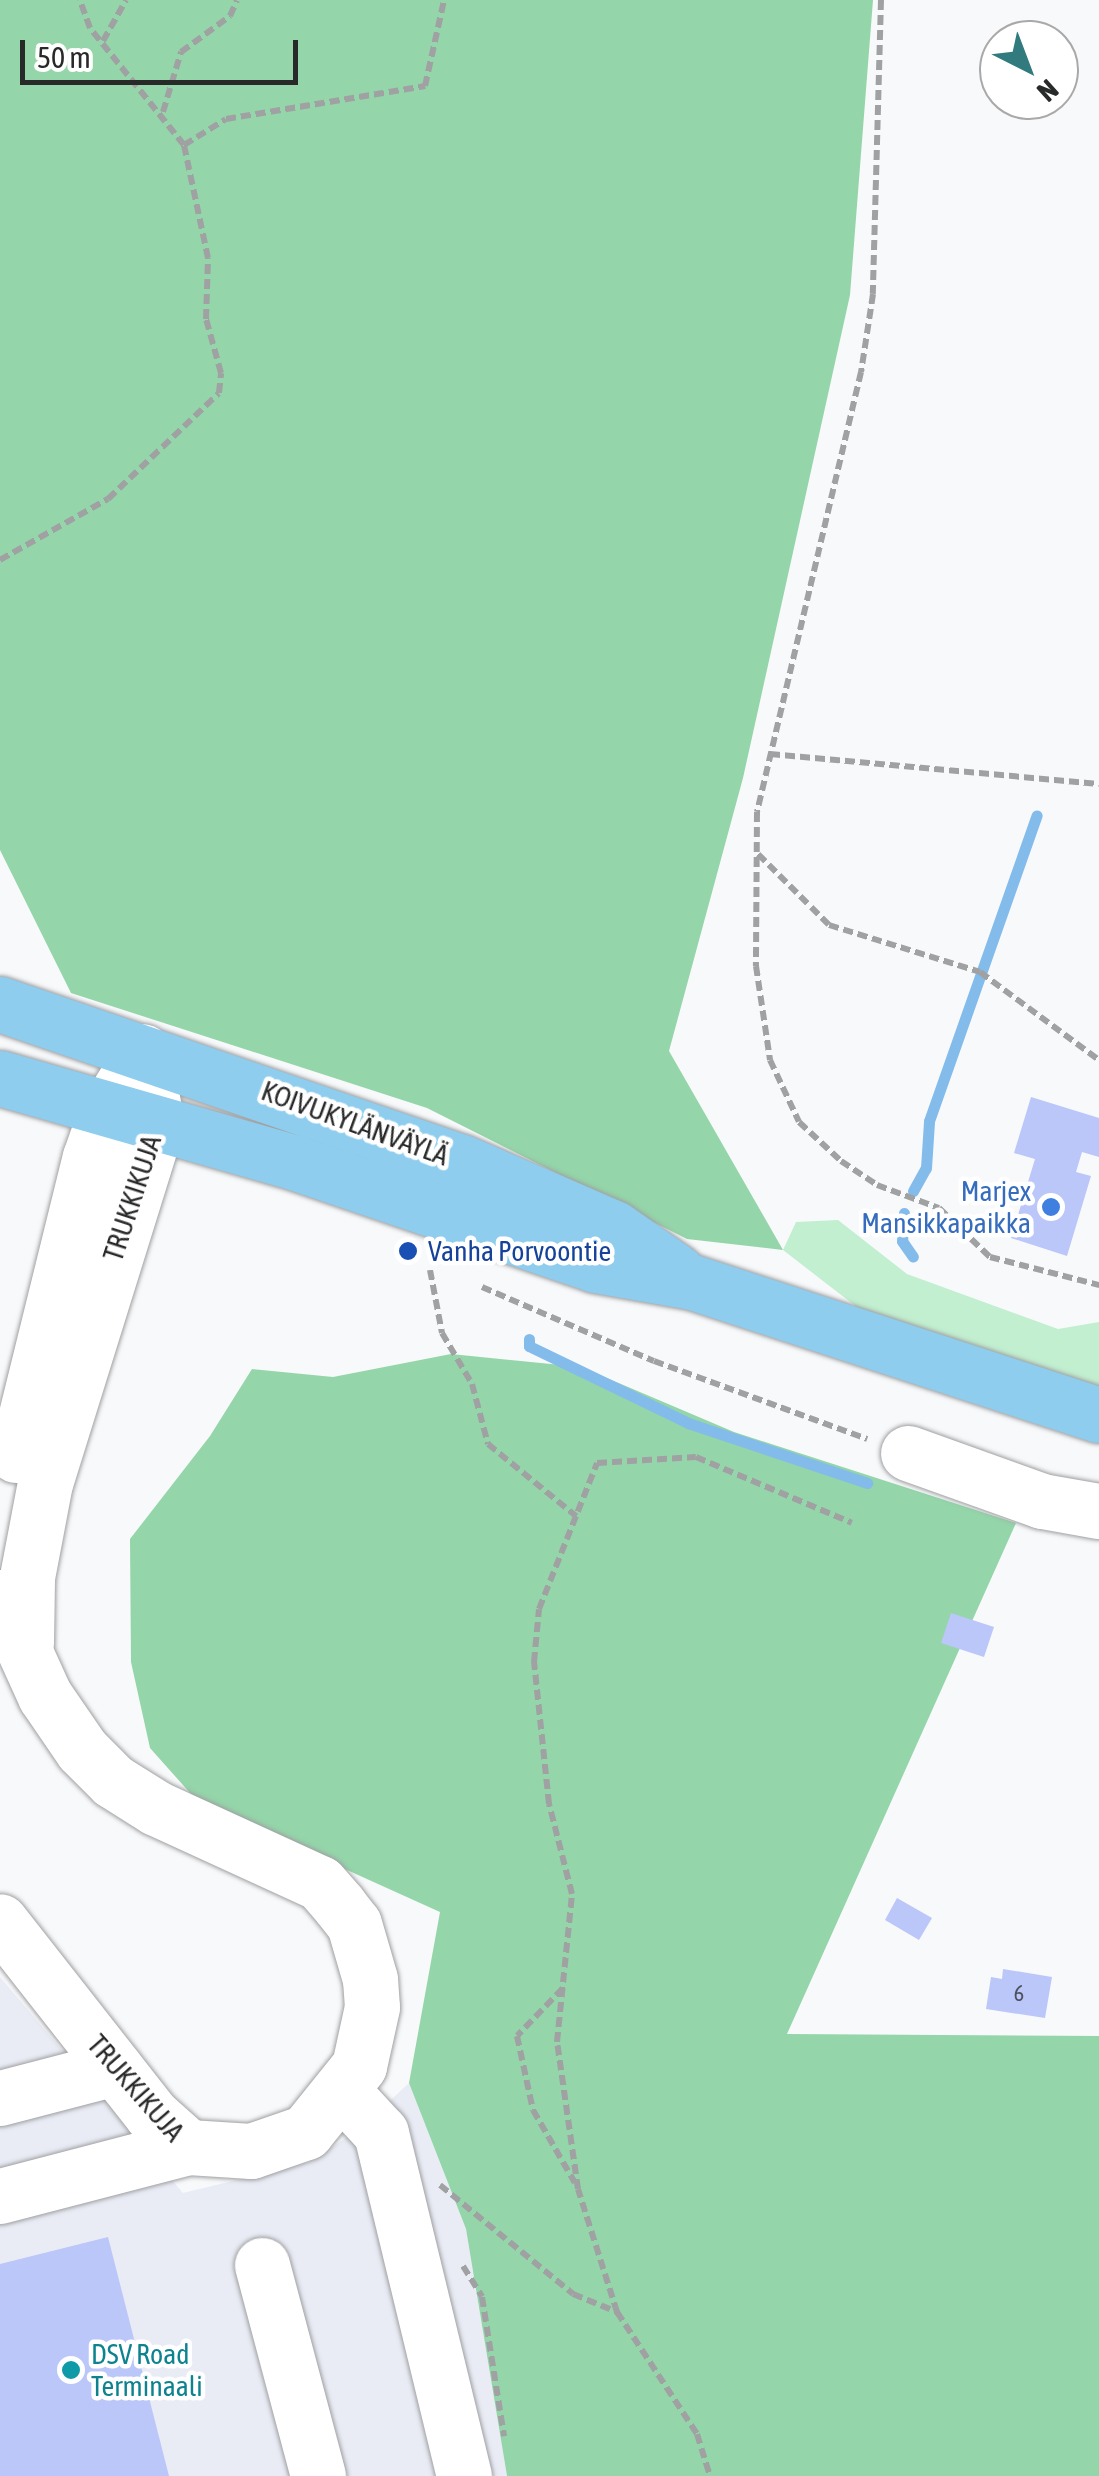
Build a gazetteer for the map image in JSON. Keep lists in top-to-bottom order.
{
  "streets": {
    "main road": ["KOIVUKYLÄNVÄYLÄ"],
    "street": ["TRUKKIKUJA"]
  },
  "crossings": [
    ["KOIVUKYLÄNVÄYLÄ", "TRUKKIKUJA"]
  ],
  "places": ["Marjex Mansikkapaikka", "Vanha Porvoontie", "DSV Road Terminaali"],
  "house_numbers": ["6"],
  "scale_bar": "50 m",
  "north": "bottom right"
}
